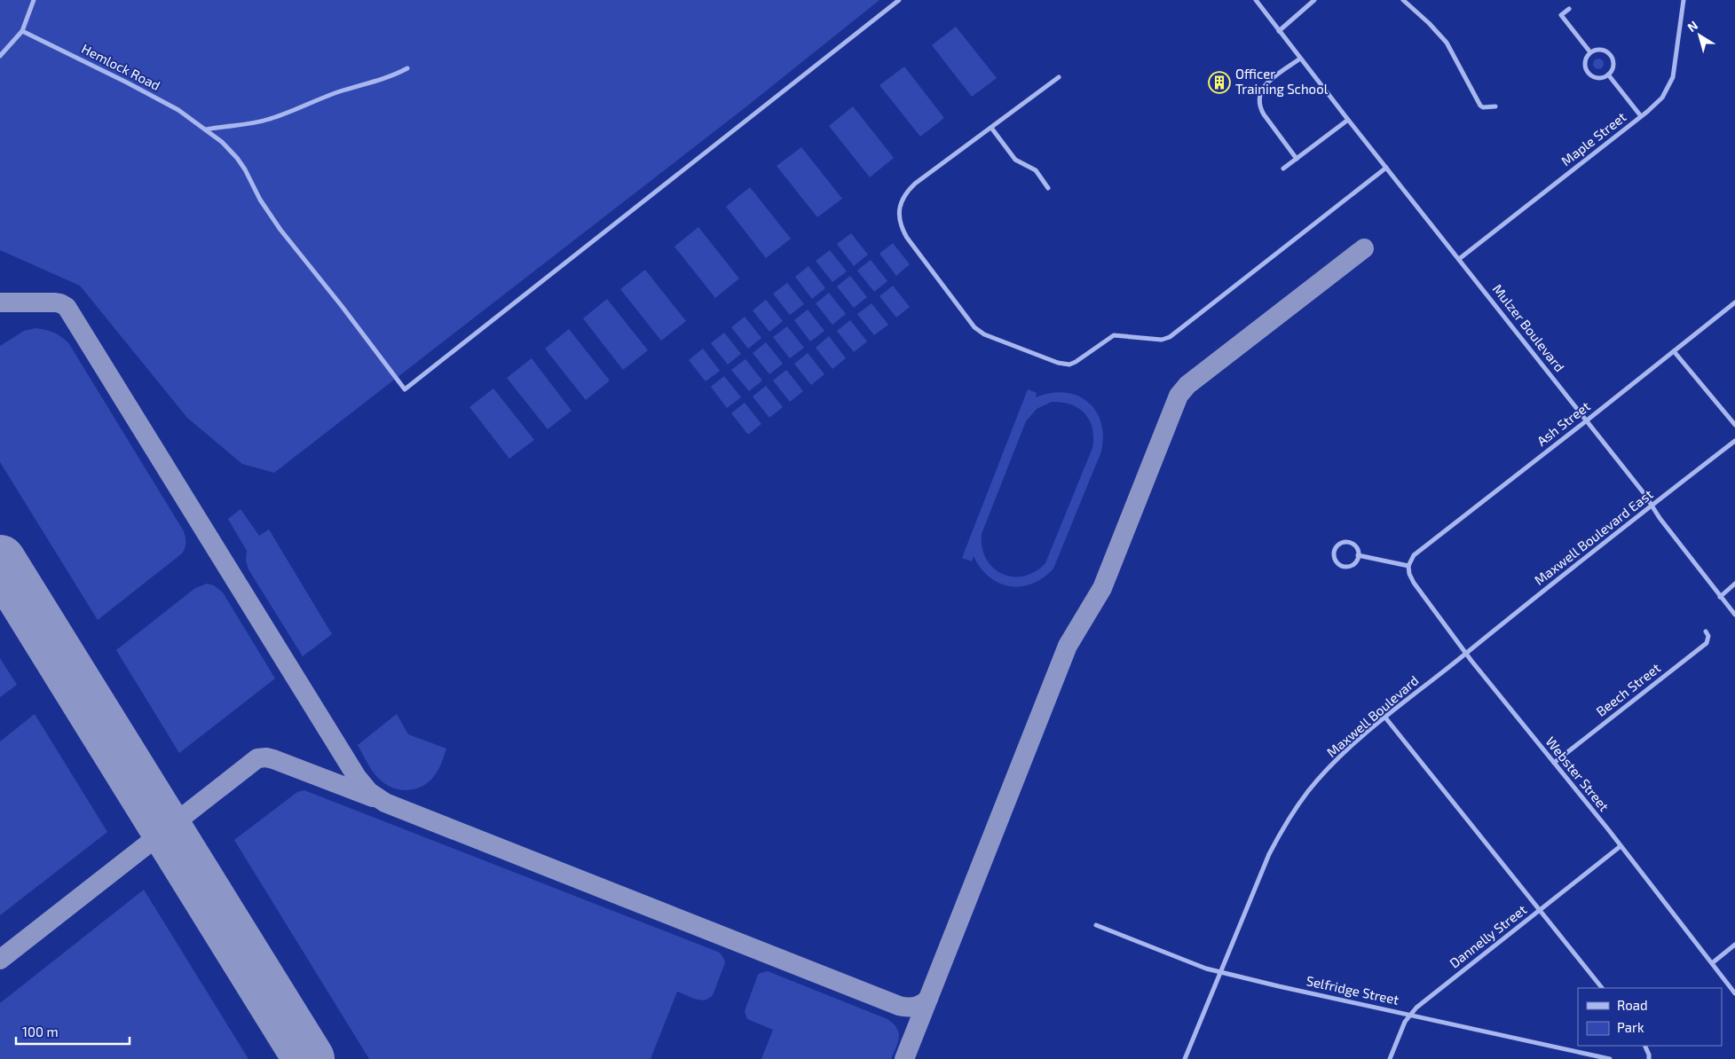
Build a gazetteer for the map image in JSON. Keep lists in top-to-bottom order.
{
  "streets": {
    "street": [
      "Hemlock Road",
      "Maple Street",
      "Mulzer Boulevard",
      "Ash Street",
      "Maxwell Boulevard East",
      "Beech Street",
      "Maxwell Boulevard",
      "Webster Street",
      "Dannelly Street",
      "Selfridge Street"
    ]
  },
  "crossings": [
    ["Maple Street", "Mulzer Boulevard"],
    ["Mulzer Boulevard", "Ash Street"],
    ["Mulzer Boulevard", "Maxwell Boulevard East"],
    ["Ash Street", "Webster Street"],
    ["Maxwell Boulevard East", "Maxwell Boulevard"],
    ["Maxwell Boulevard East", "Webster Street"],
    ["Beech Street", "Webster Street"],
    ["Maxwell Boulevard", "Webster Street"],
    ["Maxwell Boulevard", "Selfridge Street"],
    ["Webster Street", "Dannelly Street"],
    ["Dannelly Street", "Selfridge Street"]
  ],
  "places": {
    "building": ["Officer Training School"]
  },
  "legend": ["Road", "Park"],
  "scale_bar": "100 m",
  "north": "top left"
}
